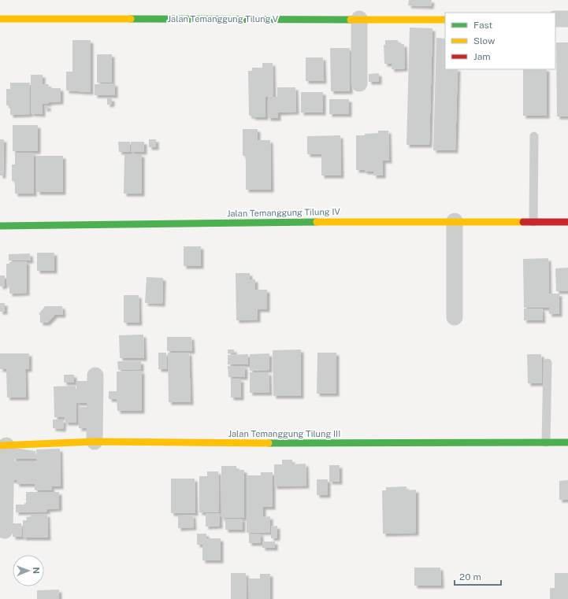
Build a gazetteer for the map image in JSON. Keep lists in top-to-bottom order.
{
  "streets": {
    "street": ["Jalan Temanggung Tilung V", "Jalan Temanggung Tilung IV", "Jalan Temanggung Tilung III"]
  },
  "legend": ["Fast", "Slow", "Jam"],
  "scale_bar": "20 m",
  "north": "right"
}
